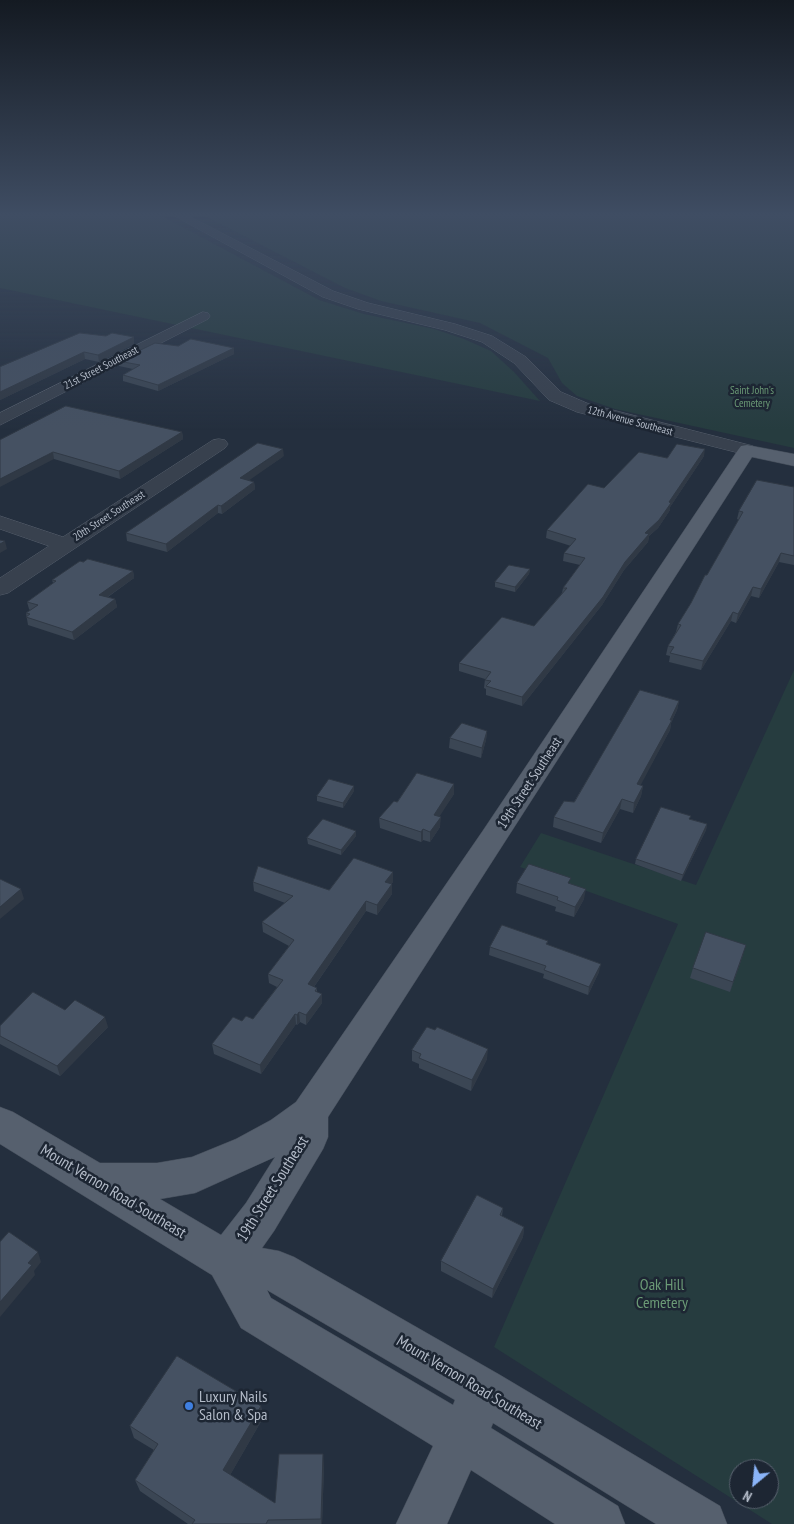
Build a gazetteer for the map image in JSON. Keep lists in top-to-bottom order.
{
  "streets": {
    "main road": ["12th Avenue Southeast", "19th Street Southeast", "Mount Vernon Road Southeast"],
    "street": ["21st Street Southeast", "20th Street Southeast"]
  },
  "crossings": [
    ["12th Avenue Southeast", "19th Street Southeast"],
    ["19th Street Southeast", "Mount Vernon Road Southeast"]
  ],
  "parks": ["Saint John's Cemetery", "Oak Hill Cemetery"],
  "places": ["Luxury Nails Salon & Spa"],
  "north": "bottom left"
}
